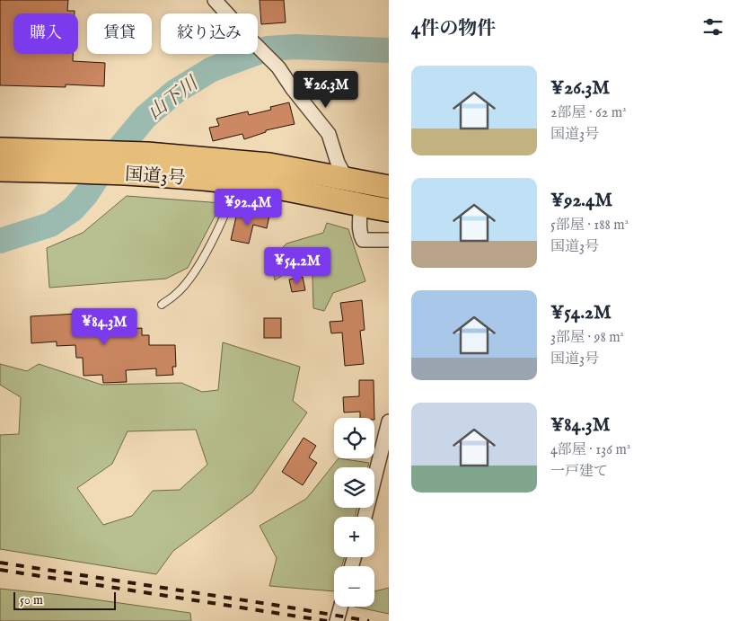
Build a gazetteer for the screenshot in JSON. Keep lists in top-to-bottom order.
{
  "streets": {
    "highway": ["国道3号"]
  },
  "water": ["山下川"],
  "scale_bar": "50 m",
  "page": {
    "heading": "4件の物件",
    "chip": ["購入", "賃貸", "絞り込み"],
    "list": [
      {
        "name": "¥26.3M",
        "note": "2部屋 · 62 m² · 国道3号"
      },
      {
        "name": "¥92.4M",
        "note": "5部屋 · 188 m² · 国道3号"
      },
      {
        "name": "¥54.2M",
        "note": "3部屋 · 98 m² · 国道3号"
      },
      {
        "name": "¥84.3M",
        "note": "4部屋 · 136 m² · 一戸建て"
      }
    ],
    "price": [
      "¥26.3M",
      "¥92.4M",
      "¥54.2M",
      "¥84.3M"
    ],
    "map_buttons": ["+", "−"],
    "scale": "50 m"
  }
}
